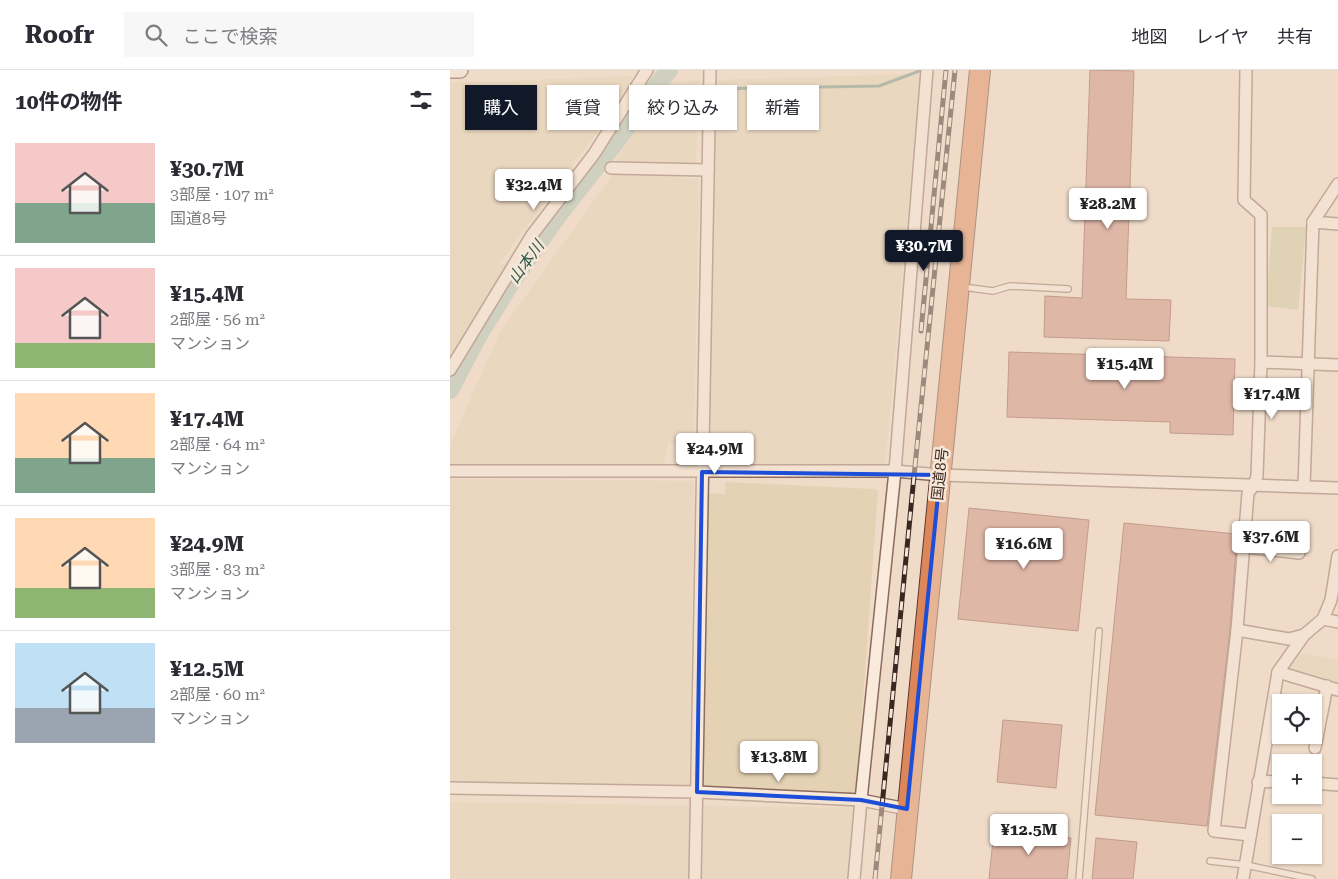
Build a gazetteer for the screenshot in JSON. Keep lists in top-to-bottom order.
{
  "streets": {
    "highway": ["国道8号"]
  },
  "water": ["山本川"],
  "page": {
    "header": "Roofr",
    "search": "ここで検索",
    "nav": ["地図", "レイヤ", "共有"],
    "heading": "10件の物件",
    "chip": [
      "購入",
      "賃貸",
      "絞り込み",
      "新着"
    ],
    "list": [
      {
        "name": "¥30.7M",
        "note": "3部屋 · 107 m² · 国道8号"
      },
      {
        "name": "¥15.4M",
        "note": "2部屋 · 56 m² · マンション"
      },
      {
        "name": "¥17.4M",
        "note": "2部屋 · 64 m² · マンション"
      },
      {
        "name": "¥24.9M",
        "note": "3部屋 · 83 m² · マンション"
      },
      {
        "name": "¥12.5M",
        "note": "2部屋 · 60 m² · マンション"
      }
    ],
    "price": [
      "¥32.4M",
      "¥28.2M",
      "¥30.7M",
      "¥15.4M",
      "¥17.4M",
      "¥24.9M",
      "¥37.6M",
      "¥16.6M",
      "¥13.8M",
      "¥12.5M"
    ],
    "map_buttons": ["+", "−"]
  }
}
